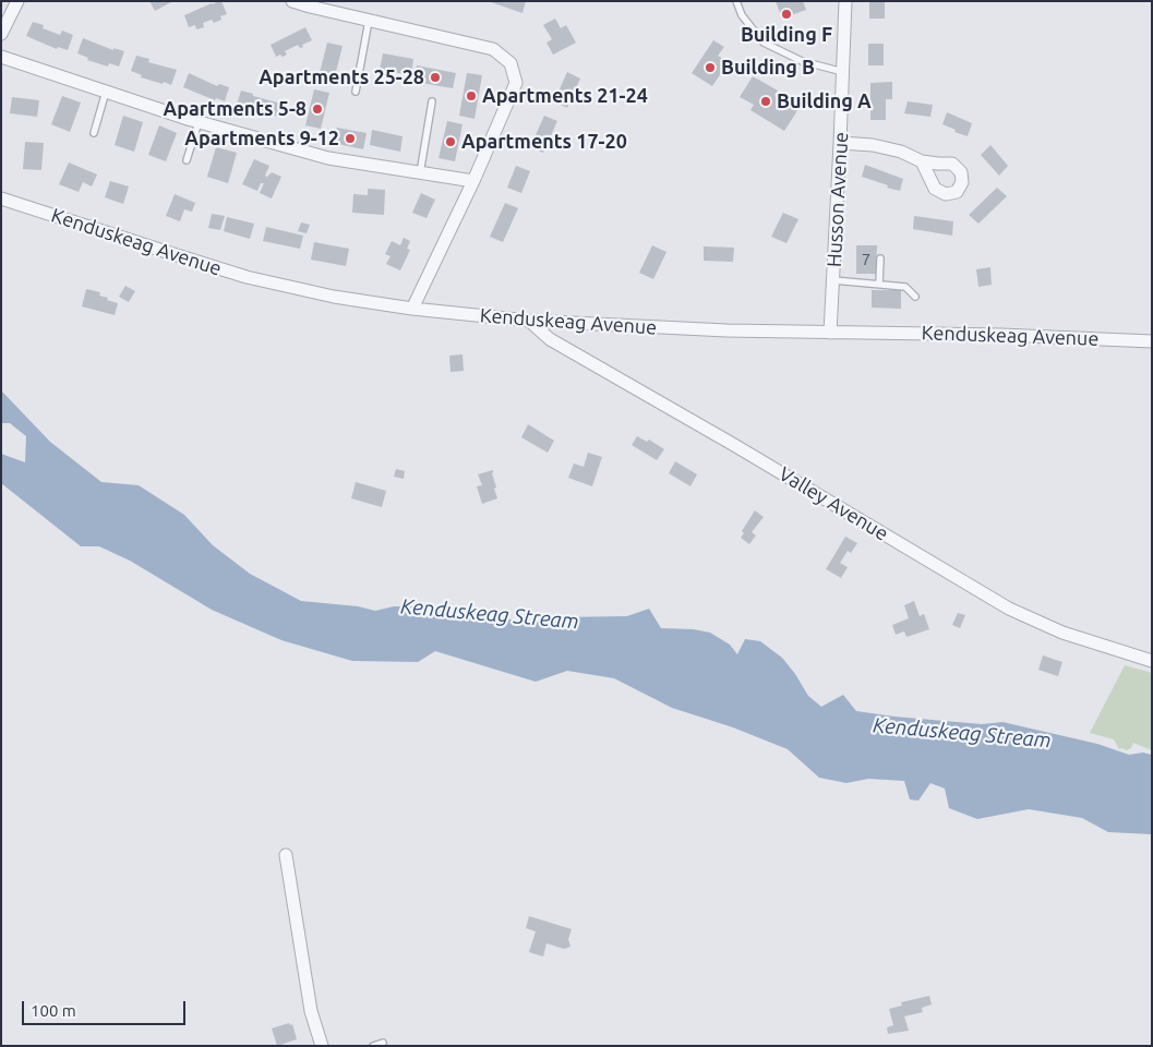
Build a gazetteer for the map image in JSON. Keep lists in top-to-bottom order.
{
  "streets": {
    "street": ["Husson Avenue", "Kenduskeag Avenue", "Valley Avenue"]
  },
  "crossings": [
    ["Husson Avenue", "Kenduskeag Avenue"],
    ["Kenduskeag Avenue", "Valley Avenue"]
  ],
  "water": ["Kenduskeag Stream"],
  "places": [
    "Building F",
    "Building B",
    "Apartments 25-28",
    "Apartments 21-24",
    "Building A",
    "Apartments 5-8",
    "Apartments 9-12",
    "Apartments 17-20"
  ],
  "house_numbers": ["7"],
  "scale_bar": "100 m"
}
